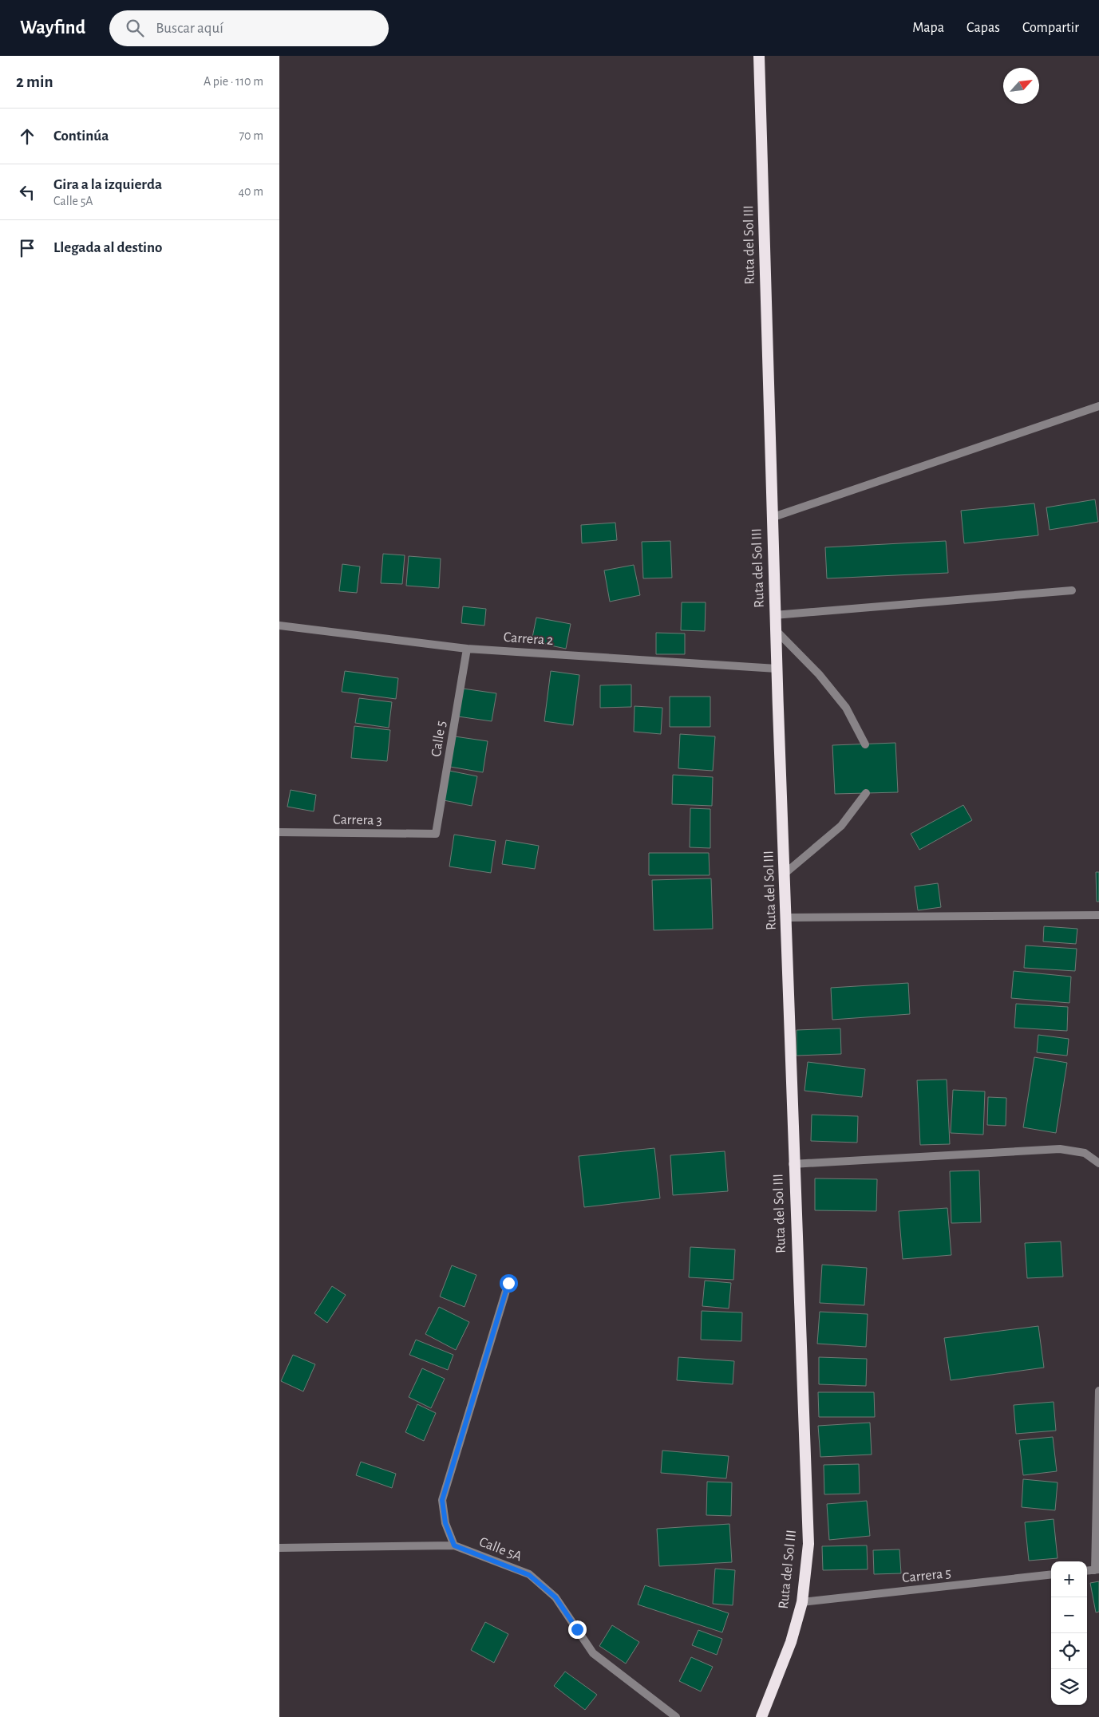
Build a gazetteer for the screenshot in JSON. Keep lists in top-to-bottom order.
{
  "streets": {
    "highway": ["Ruta del Sol III"],
    "street": [
      "Carrera 2",
      "Calle 5",
      "Carrera 3",
      "Calle 5A",
      "Carrera 5"
    ]
  },
  "crossings": [
    ["Ruta del Sol III", "Carrera 2"],
    ["Ruta del Sol III", "Carrera 5"],
    ["Carrera 2", "Calle 5"],
    ["Calle 5", "Carrera 3"]
  ],
  "north": "top right",
  "page": {
    "header": "Wayfind",
    "search": "Buscar aquí",
    "nav": ["Mapa", "Capas", "Compartir"],
    "heading": ["2 min", "A pie · 110 m"],
    "list": [
      ["Continúa", "70 m"],
      ["Gira a la izquierda", "Calle 5A", "40 m"],
      "Llegada al destino"
    ],
    "map_buttons": ["+", "−"]
  }
}
